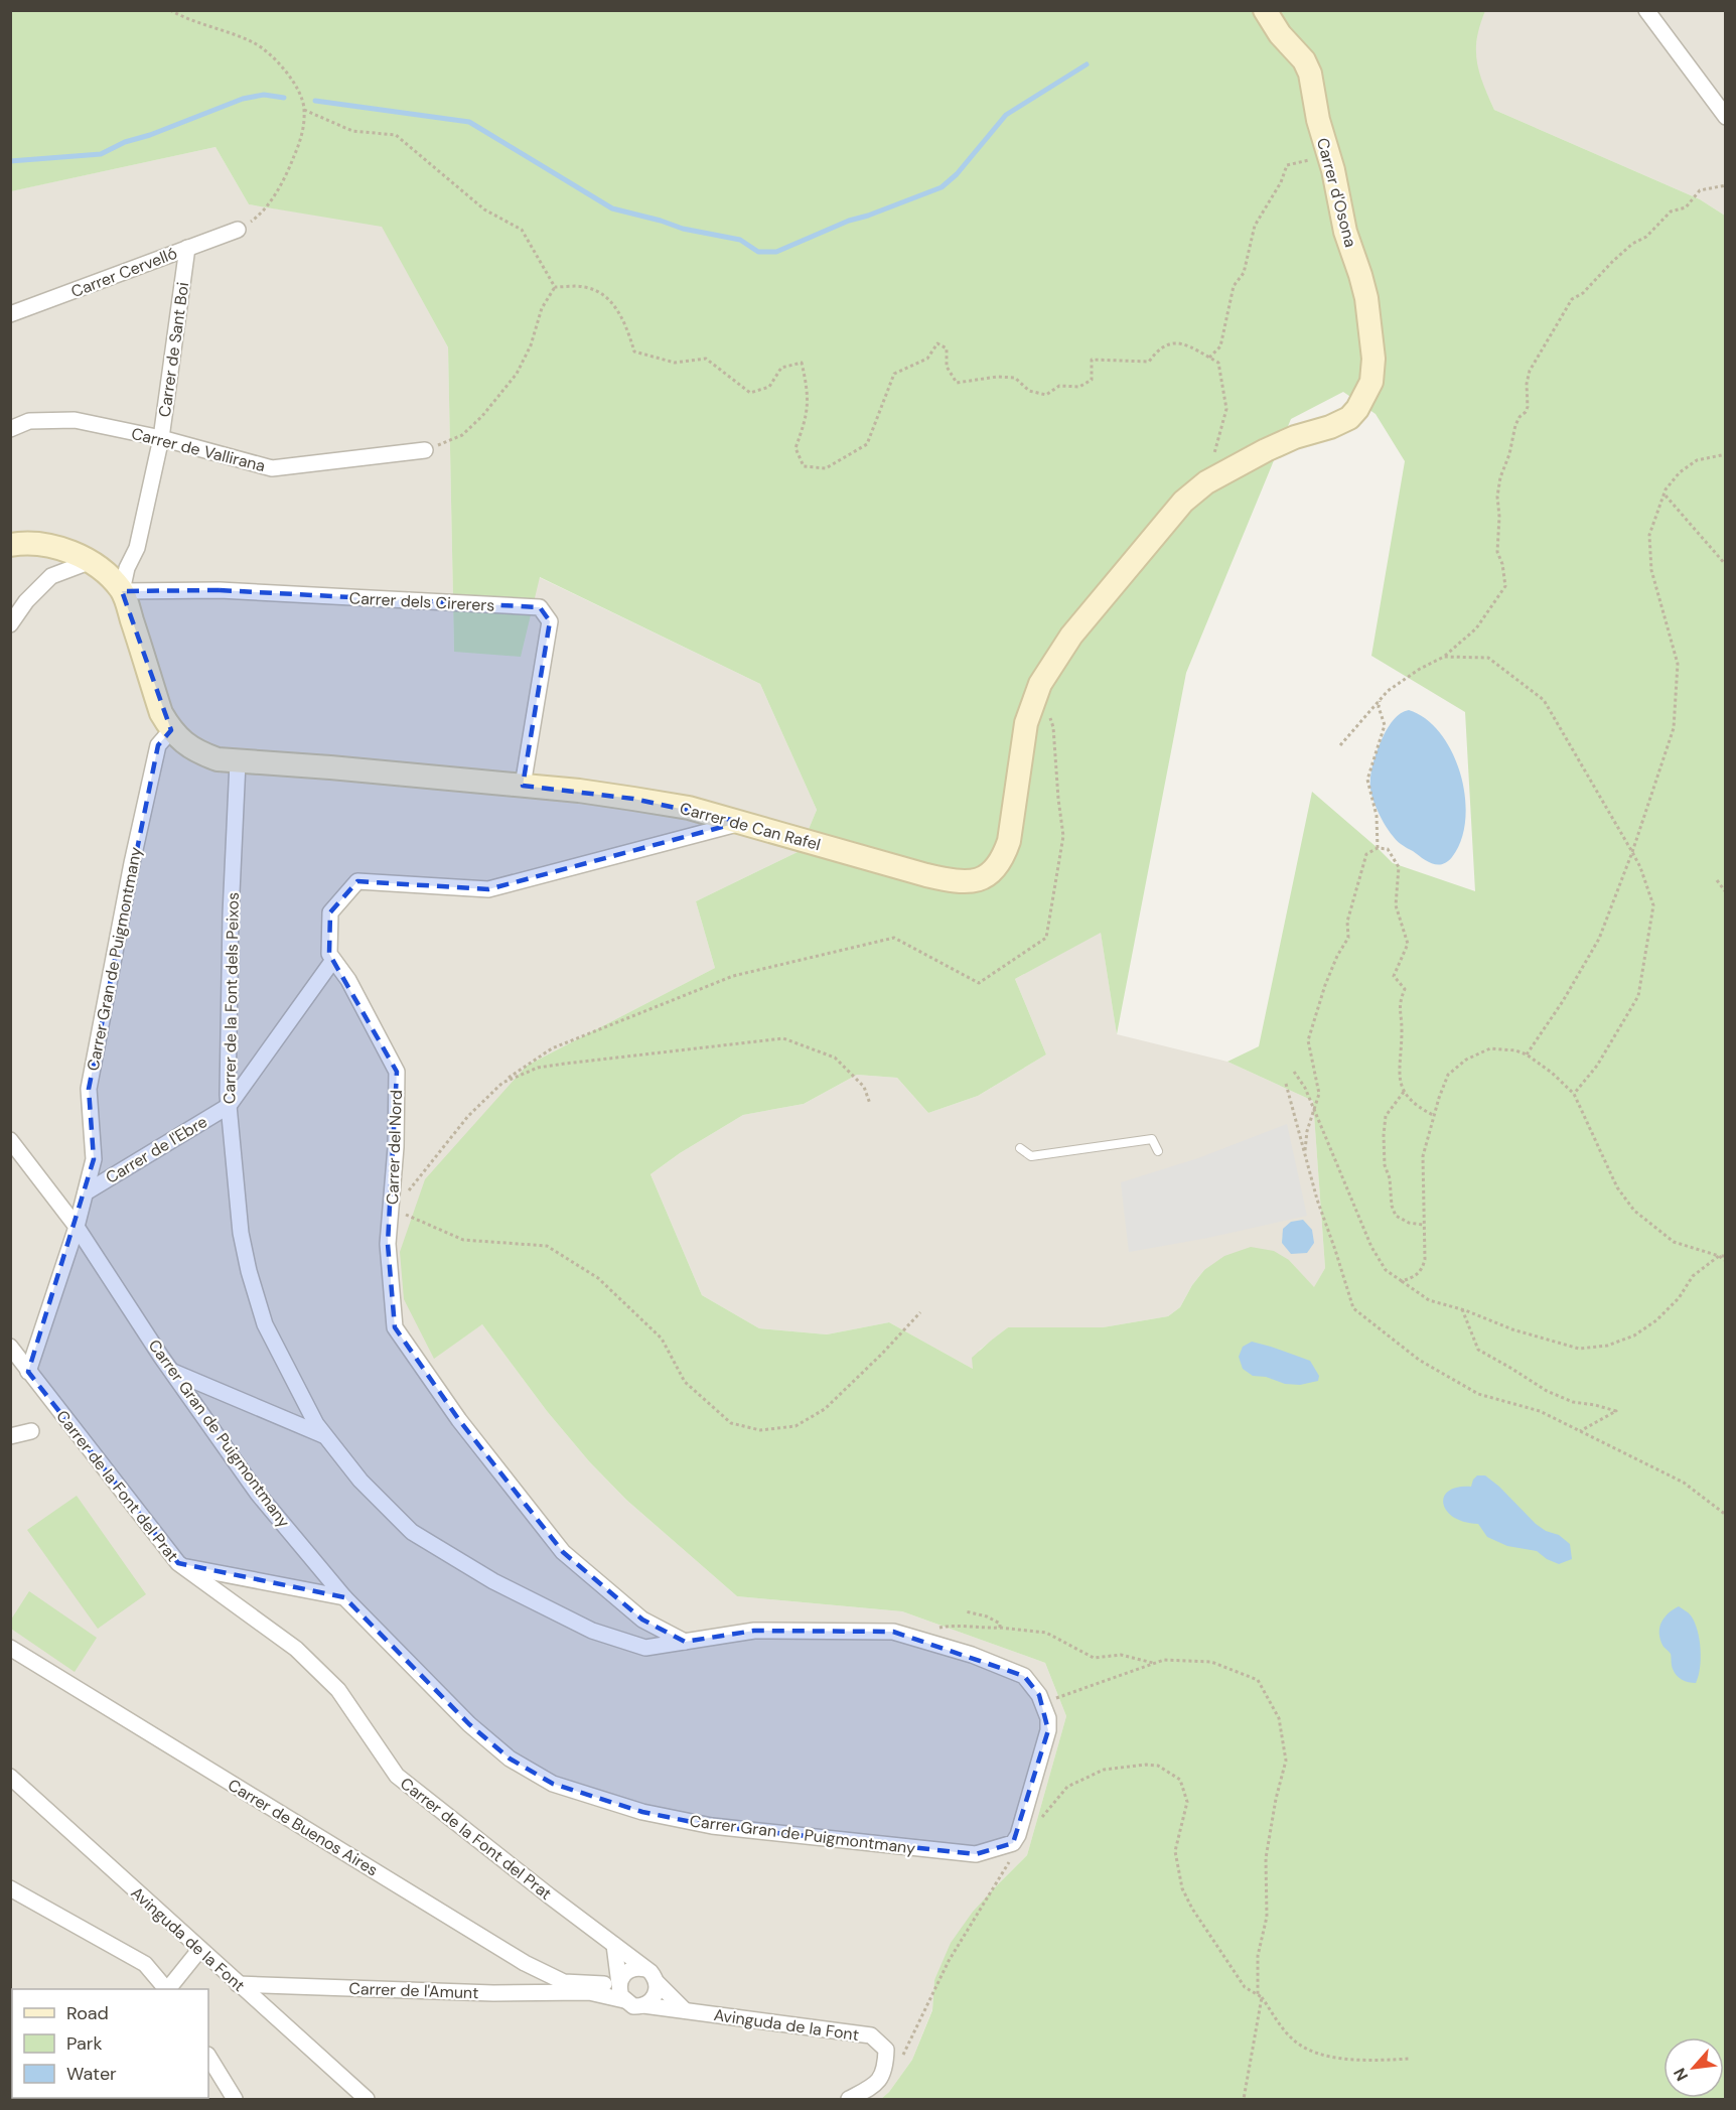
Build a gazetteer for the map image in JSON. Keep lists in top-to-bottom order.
{
  "streets": {
    "street": [
      "Carrer d'Osona",
      "Carrer Cervelló",
      "Carrer de Sant Boi",
      "Carrer de Vallirana",
      "Carrer dels Cirerers",
      "Carrer de Can Rafel",
      "Carrer Gran de Puigmontmany",
      "Carrer de la Font dels Peixos",
      "Carrer del Nord",
      "Carrer de l'Ebre",
      "Carrer de la Font del Prat",
      "Carrer de Buenos Aires",
      "Avinguda de la Font",
      "Carrer de l'Amunt"
    ]
  },
  "crossings": [
    ["Carrer d'Osona", "Carrer de Can Rafel"],
    ["Carrer Cervelló", "Carrer de Sant Boi"],
    ["Carrer de Sant Boi", "Carrer de Vallirana"],
    ["Carrer de Sant Boi", "Carrer dels Cirerers"],
    ["Carrer de Sant Boi", "Carrer de Can Rafel"],
    ["Carrer dels Cirerers", "Carrer de Can Rafel"],
    ["Carrer de Can Rafel", "Carrer Gran de Puigmontmany"],
    ["Carrer de Can Rafel", "Carrer de la Font dels Peixos"],
    ["Carrer de Can Rafel", "Carrer del Nord"],
    ["Carrer Gran de Puigmontmany", "Carrer de l'Ebre"],
    ["Carrer Gran de Puigmontmany", "Carrer de la Font del Prat"],
    ["Carrer de la Font dels Peixos", "Carrer del Nord"],
    ["Carrer de la Font dels Peixos", "Carrer de l'Ebre"],
    ["Carrer del Nord", "Carrer de l'Ebre"],
    ["Carrer de la Font del Prat", "Carrer de Buenos Aires"],
    ["Carrer de la Font del Prat", "Avinguda de la Font"],
    ["Carrer de la Font del Prat", "Carrer de l'Amunt"],
    ["Carrer de Buenos Aires", "Avinguda de la Font"],
    ["Carrer de Buenos Aires", "Carrer de l'Amunt"],
    ["Avinguda de la Font", "Carrer de l'Amunt"]
  ],
  "legend": ["Road", "Park", "Water"],
  "north": "bottom left"
}
